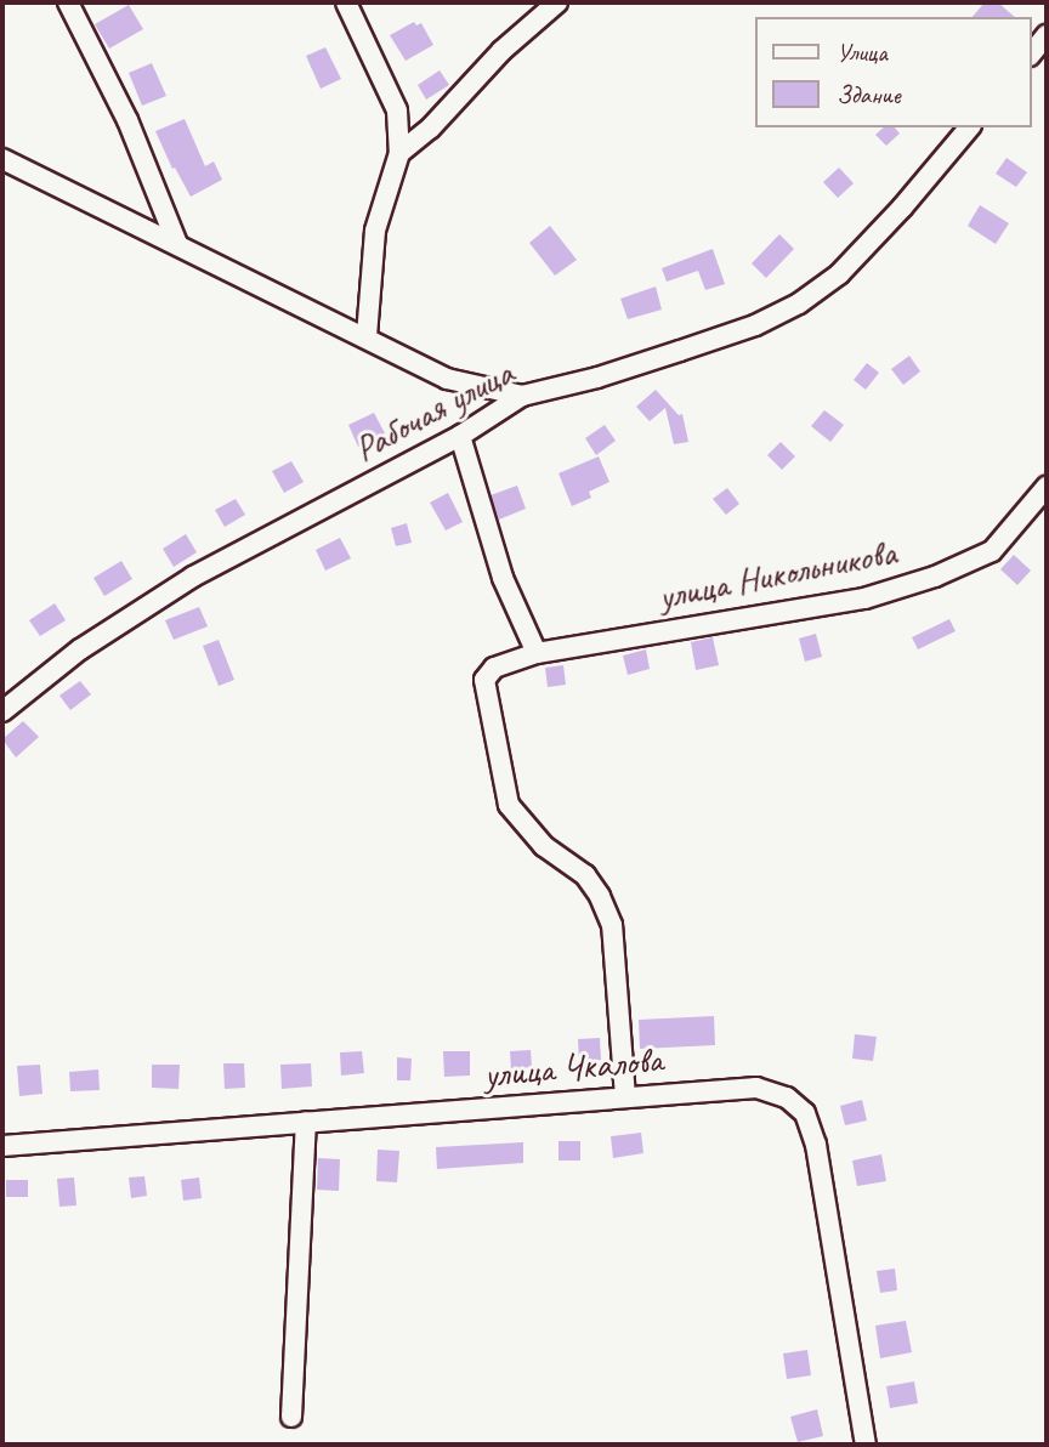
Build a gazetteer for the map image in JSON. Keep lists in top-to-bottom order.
{
  "streets": {
    "street": ["Рабочая улица", "улица Никольникова", "улица Чкалова"]
  },
  "crossings": [
    ["улица Никольникова", "улица Чкалова"]
  ],
  "legend": ["Улица", "Здание"]
}
